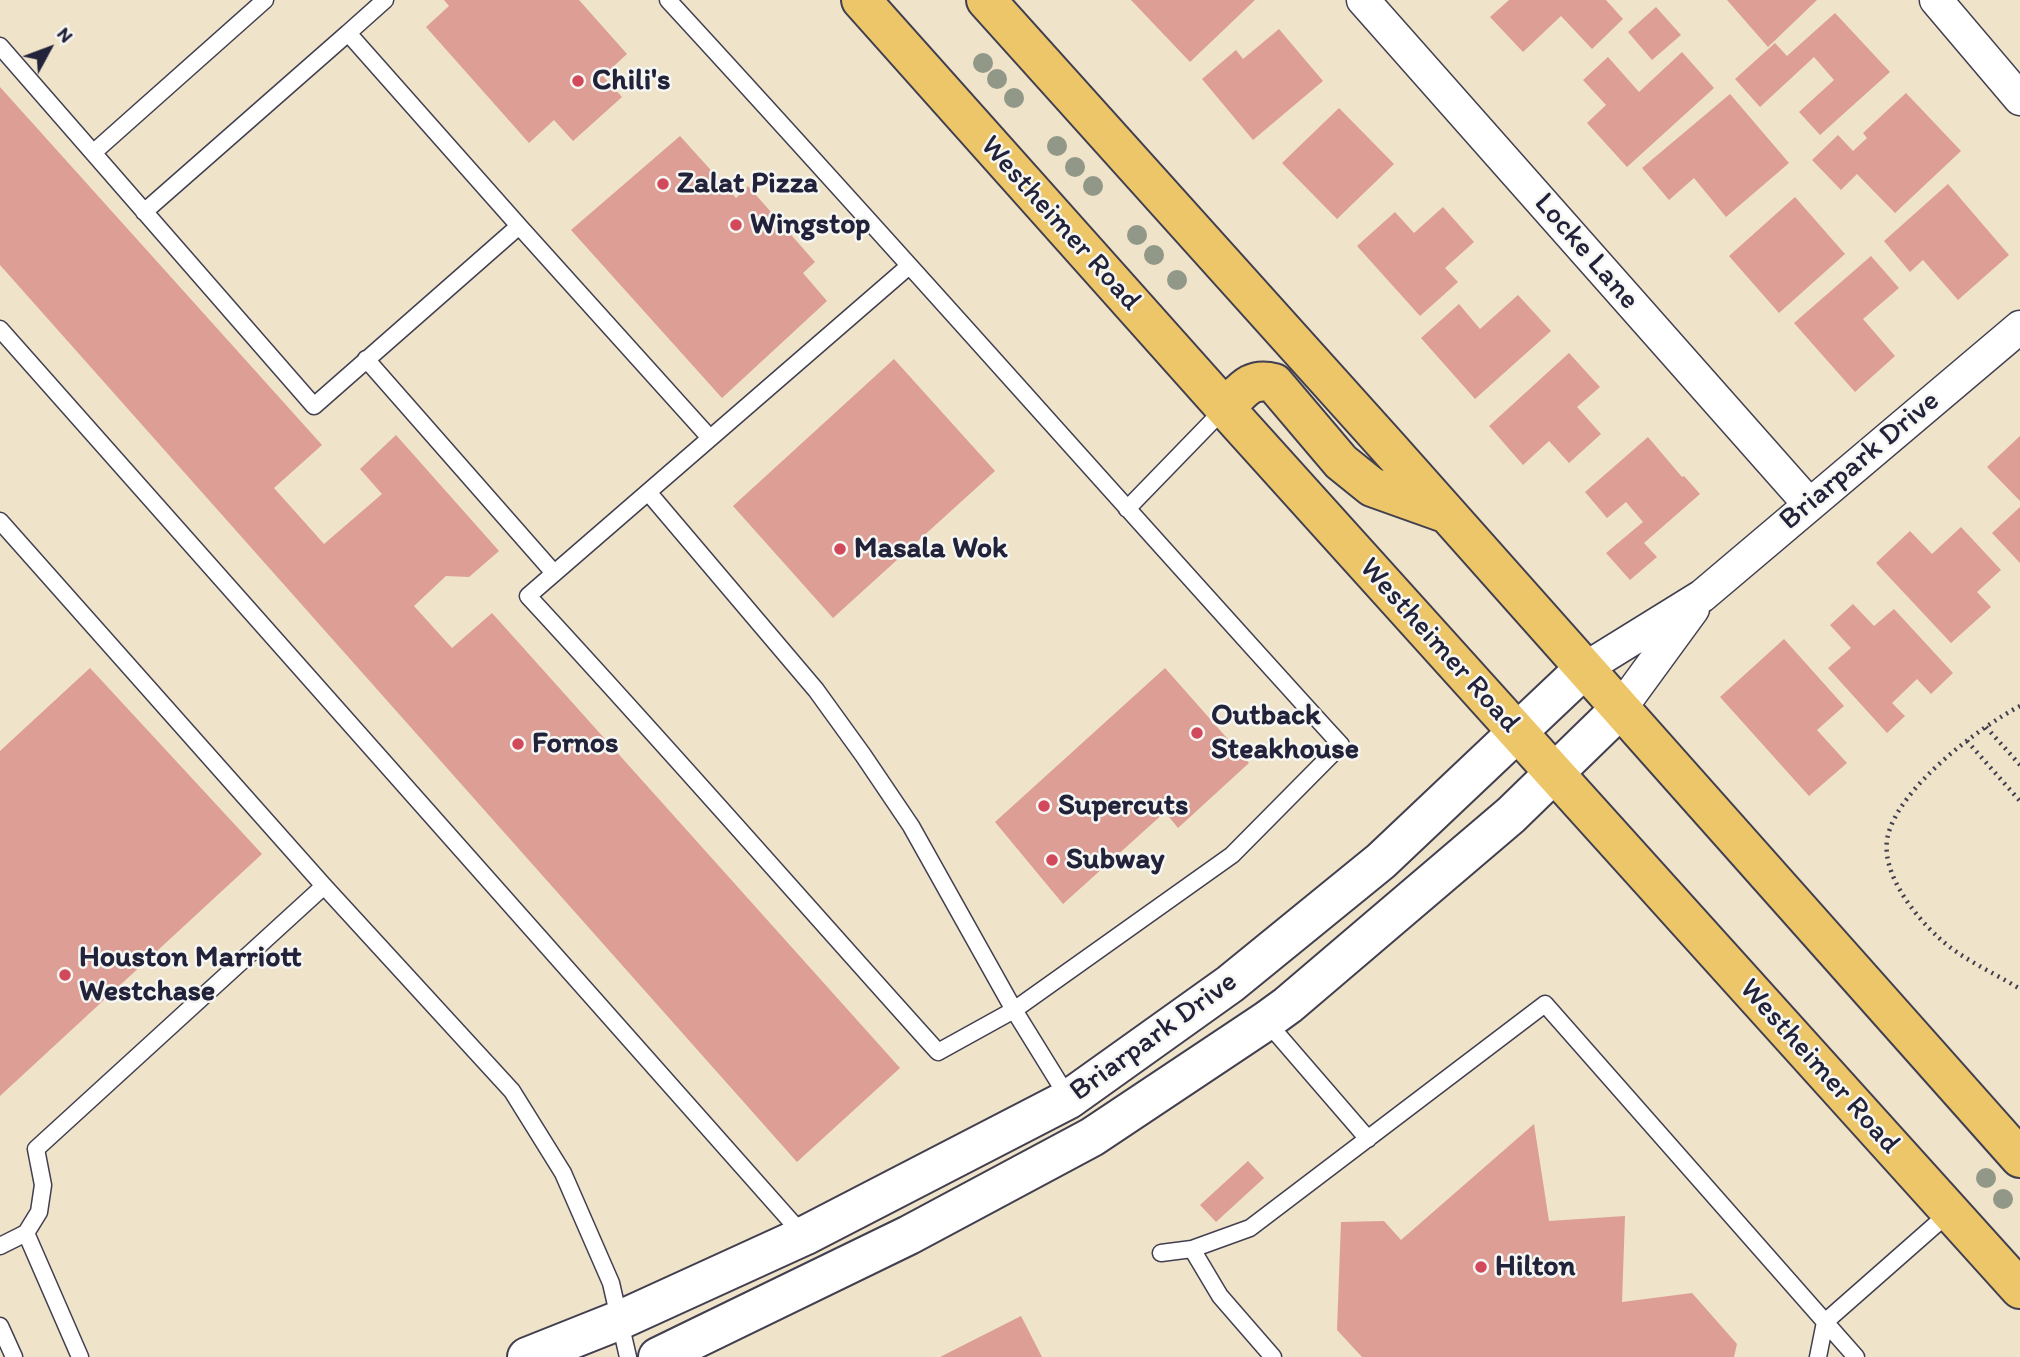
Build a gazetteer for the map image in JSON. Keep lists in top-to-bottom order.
{
  "streets": {
    "main road": ["Westheimer Road"],
    "street": ["Locke Lane", "Briarpark Drive"]
  },
  "crossings": [
    ["Westheimer Road", "Briarpark Drive"],
    ["Locke Lane", "Briarpark Drive"]
  ],
  "places": [
    "Chili's",
    "Zalat Pizza",
    "Wingstop",
    "Masala Wok",
    "Outback Steakhouse",
    "Fornos",
    "Supercuts",
    "Subway",
    "Houston Marriott Westchase",
    "Hilton"
  ],
  "north": "top right"
}
